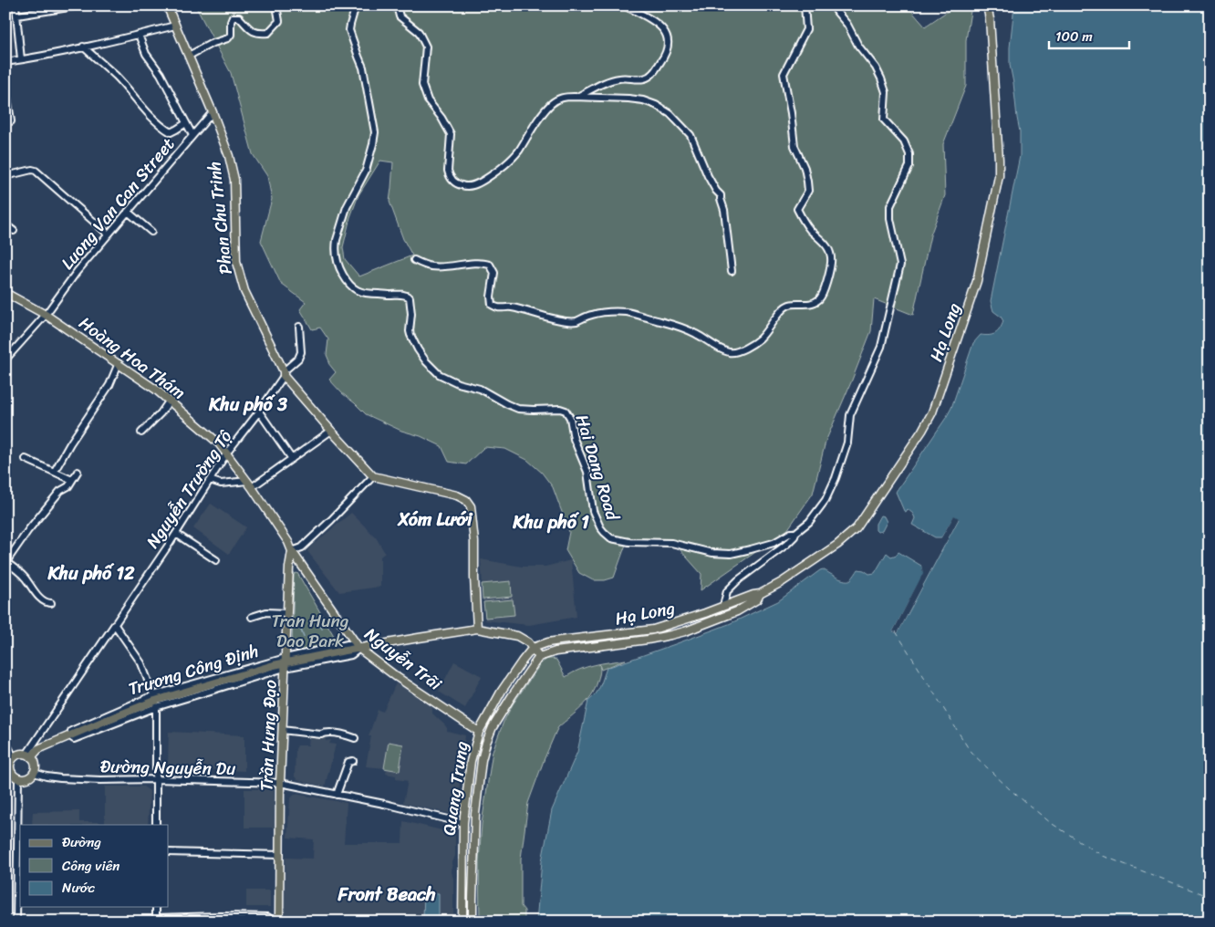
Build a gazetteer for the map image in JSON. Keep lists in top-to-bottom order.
{
  "streets": {
    "main road": [
      "Phan Chu Trinh",
      "Hạ Long",
      "Hoàng Hoa Thám",
      "Nguyễn Trãi",
      "Trương Công Định",
      "Trần Hưng Đạo",
      "Quang Trung"
    ],
    "street": [
      "Luong Van Can Street",
      "Hai Dang Road",
      "Nguyễn Trường Tộ",
      "Đường Nguyễn Du"
    ]
  },
  "crossings": [
    ["Luong Van Can Street", "Phan Chu Trinh"],
    ["Luong Van Can Street", "Hoàng Hoa Thám"],
    ["Phan Chu Trinh", "Nguyễn Trường Tộ"],
    ["Hạ Long", "Quang Trung"],
    ["Hoàng Hoa Thám", "Nguyễn Trường Tộ"],
    ["Hoàng Hoa Thám", "Nguyễn Trãi"],
    ["Hoàng Hoa Thám", "Trần Hưng Đạo"],
    ["Nguyễn Trường Tộ", "Trương Công Định"],
    ["Nguyễn Trường Tộ", "Đường Nguyễn Du"],
    ["Nguyễn Trãi", "Trương Công Định"],
    ["Nguyễn Trãi", "Trần Hưng Đạo"],
    ["Nguyễn Trãi", "Quang Trung"],
    ["Trương Công Định", "Trần Hưng Đạo"],
    ["Trương Công Định", "Đường Nguyễn Du"],
    ["Trần Hưng Đạo", "Đường Nguyễn Du"],
    ["Đường Nguyễn Du", "Quang Trung"]
  ],
  "districts": [
    "Khu phố 3",
    "Xóm Lưới",
    "Khu phố 1",
    "Khu phố 12",
    "Front Beach"
  ],
  "parks": ["Tran Hung Dao Park"],
  "legend": ["Đường", "Công viên", "Nước"],
  "scale_bar": "100 m"
}
